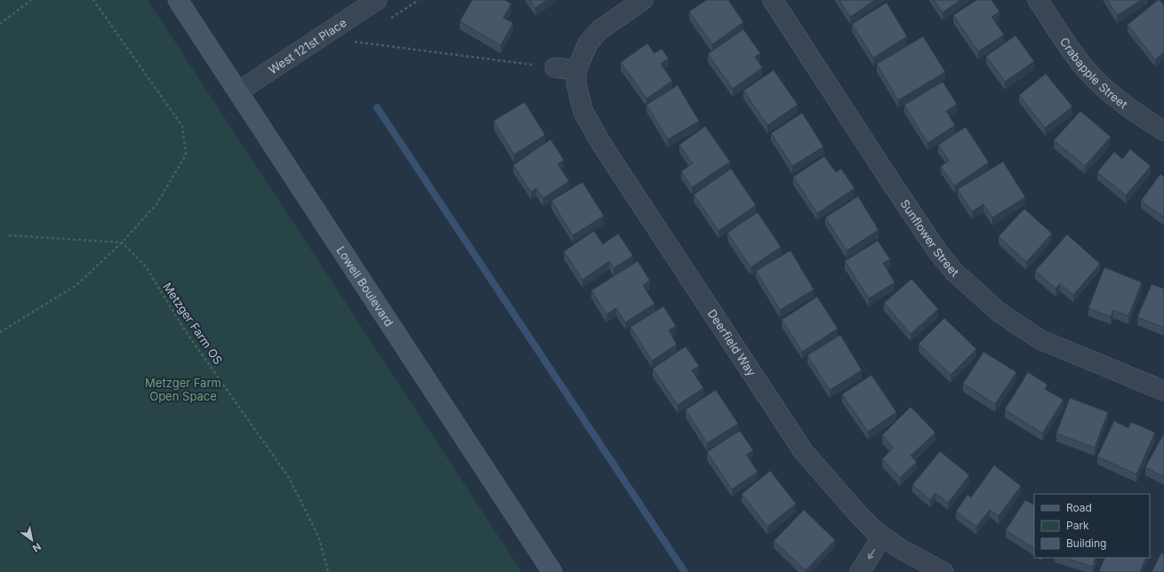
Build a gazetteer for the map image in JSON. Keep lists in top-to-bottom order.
{
  "streets": {
    "main road": ["Lowell Boulevard"],
    "street": [
      "West 121st Place",
      "Crabapple Street",
      "Sunflower Street",
      "Deerfield Way"
    ],
    "path": ["Metzger Farm OS"]
  },
  "crossings": [
    ["West 121st Place", "Lowell Boulevard"]
  ],
  "parks": ["Metzger Farm Open Space"],
  "legend": ["Road", "Park", "Building"],
  "north": "bottom right"
}
